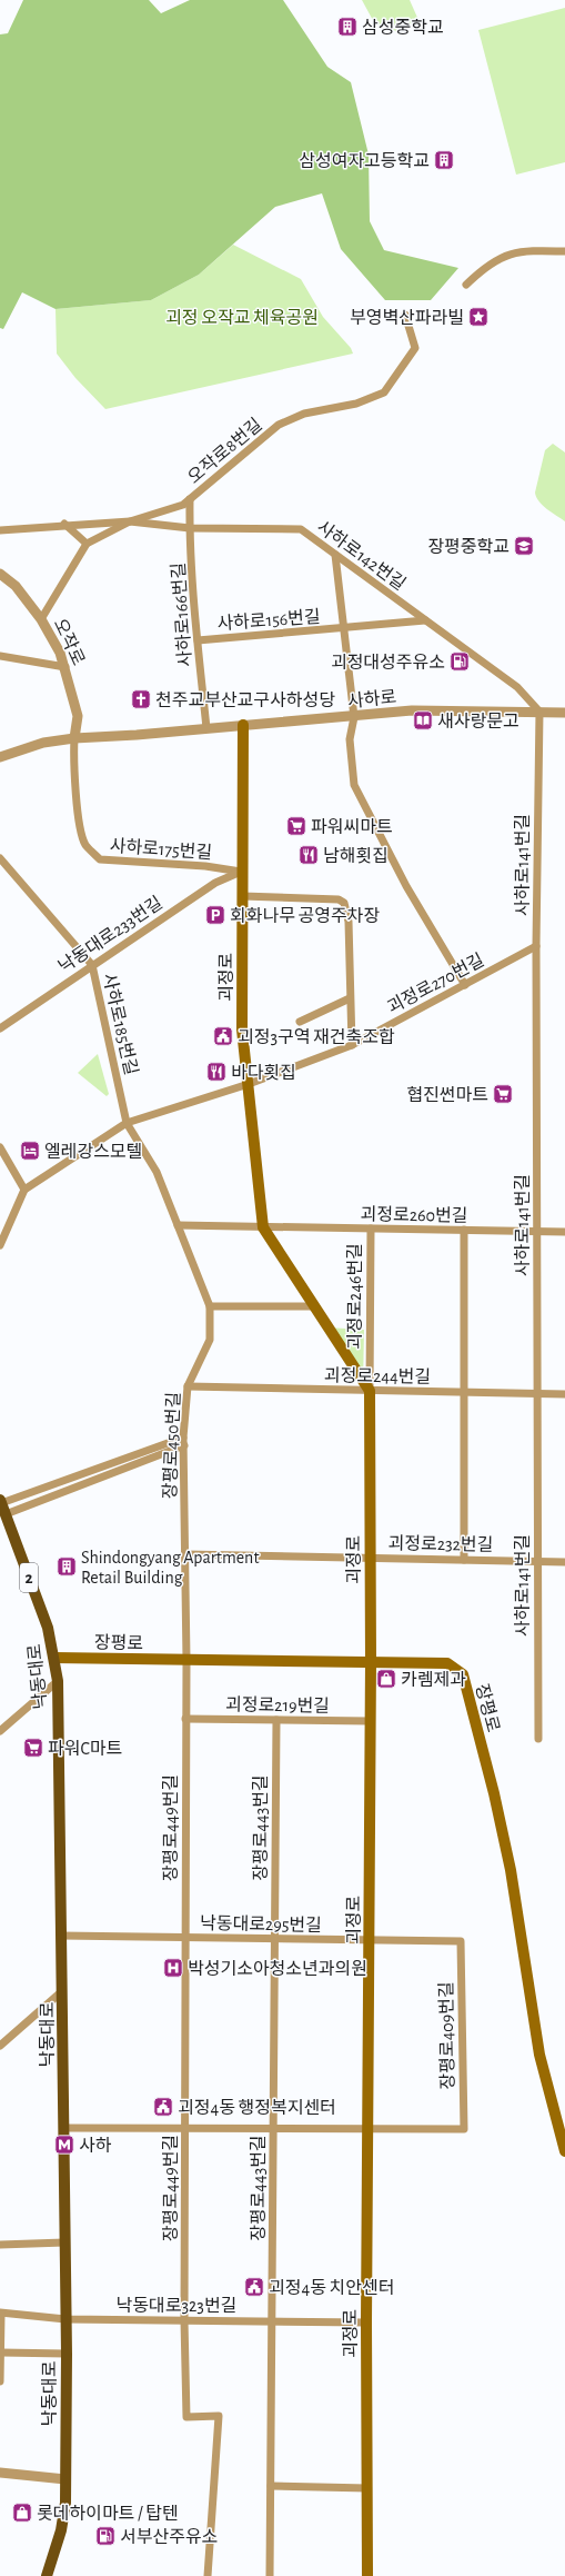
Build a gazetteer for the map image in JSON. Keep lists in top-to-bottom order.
{
  "streets": {
    "main road": [
      "괴정로",
      "2",
      "장평로",
      "낙동대로"
    ],
    "street": [
      "오작로8번길",
      "사하로142번길",
      "사하로166번길",
      "사하로156번길",
      "오작로",
      "사하로",
      "사하로175번길",
      "사하로141번길",
      "낙동대로233번길",
      "괴정로270번길",
      "사하로185번길",
      "괴정로260번길",
      "괴정로246번길",
      "괴정로244번길",
      "장평로450번길",
      "괴정로232번길",
      "괴정로219번길",
      "장평로449번길",
      "장평로443번길",
      "낙동대로295번길",
      "장평로409번길",
      "낙동대로323번길"
    ]
  },
  "crossings": [
    ["오작로8번길", "사하로142번길"],
    ["오작로8번길", "사하로166번길"],
    ["사하로142번길", "사하로166번길"],
    ["사하로142번길", "사하로156번길"],
    ["사하로142번길", "사하로"],
    ["사하로142번길", "사하로141번길"],
    ["사하로166번길", "사하로156번길"],
    ["사하로166번길", "사하로"],
    ["사하로156번길", "사하로"],
    ["사하로156번길", "괴정로270번길"],
    ["오작로", "사하로"],
    ["오작로", "사하로175번길"],
    ["사하로", "사하로175번길"],
    ["사하로", "사하로141번길"],
    ["사하로", "괴정로"],
    ["사하로175번길", "낙동대로233번길"],
    ["사하로175번길", "괴정로"],
    ["사하로141번길", "괴정로270번길"],
    ["사하로141번길", "괴정로260번길"],
    ["사하로141번길", "괴정로244번길"],
    ["사하로141번길", "괴정로232번길"],
    ["낙동대로233번길", "괴정로"],
    ["낙동대로233번길", "사하로185번길"],
    ["괴정로", "괴정로270번길"],
    ["괴정로", "괴정로260번길"],
    ["괴정로", "괴정로246번길"],
    ["괴정로", "괴정로244번길"],
    ["괴정로", "괴정로232번길"],
    ["괴정로", "장평로"],
    ["괴정로", "괴정로219번길"],
    ["괴정로", "낙동대로295번길"],
    ["괴정로", "장평로409번길"],
    ["괴정로", "낙동대로323번길"],
    ["괴정로270번길", "사하로185번길"],
    ["괴정로270번길", "장평로450번길"],
    ["사하로185번길", "장평로450번길"],
    ["괴정로260번길", "괴정로246번길"],
    ["괴정로246번길", "괴정로244번길"],
    ["괴정로244번길", "장평로450번길"],
    ["장평로450번길", "괴정로232번길"],
    ["장평로450번길", "장평로"],
    ["장평로450번길", "장평로449번길"],
    ["장평로", "낙동대로"],
    ["장평로", "장평로449번길"],
    ["낙동대로", "낙동대로295번길"],
    ["낙동대로", "낙동대로323번길"],
    ["괴정로219번길", "장평로449번길"],
    ["괴정로219번길", "장평로443번길"],
    ["장평로449번길", "낙동대로295번길"],
    ["장평로449번길", "낙동대로323번길"],
    ["장평로443번길", "낙동대로295번길"],
    ["장평로443번길", "낙동대로323번길"],
    ["낙동대로295번길", "장평로409번길"]
  ],
  "parks": ["괴정 오작교 체육공원"],
  "places": {
    "building": ["삼성중학교", "삼성여자고등학교", "Shindongyang Apartment Retail Building"],
    "place": ["부영벽산파라빌"],
    "school or university": ["장평중학교"],
    "fuel station": ["괴정대성주유소", "서부산주유소"],
    "church": ["천주교부산교구사하성당"],
    "library": ["새사랑문고"],
    "supermarket": ["파워씨마트", "협진썬마트", "파워C마트"],
    "restaurant": ["남해횟집", "바다횟집"],
    "parking": ["회화나무 공영주차장"],
    "public building": ["괴정3구역 재건축조합", "괴정4동 행정복지센터", "괴정4동 치안센터"],
    "hotel": ["엘레강스모텔"],
    "shop": ["카렘제과", "롯데하이마트 / 탑텐"],
    "hospital": ["박성기소아청소년과의원"],
    "metro station": ["사하"]
  }
}
